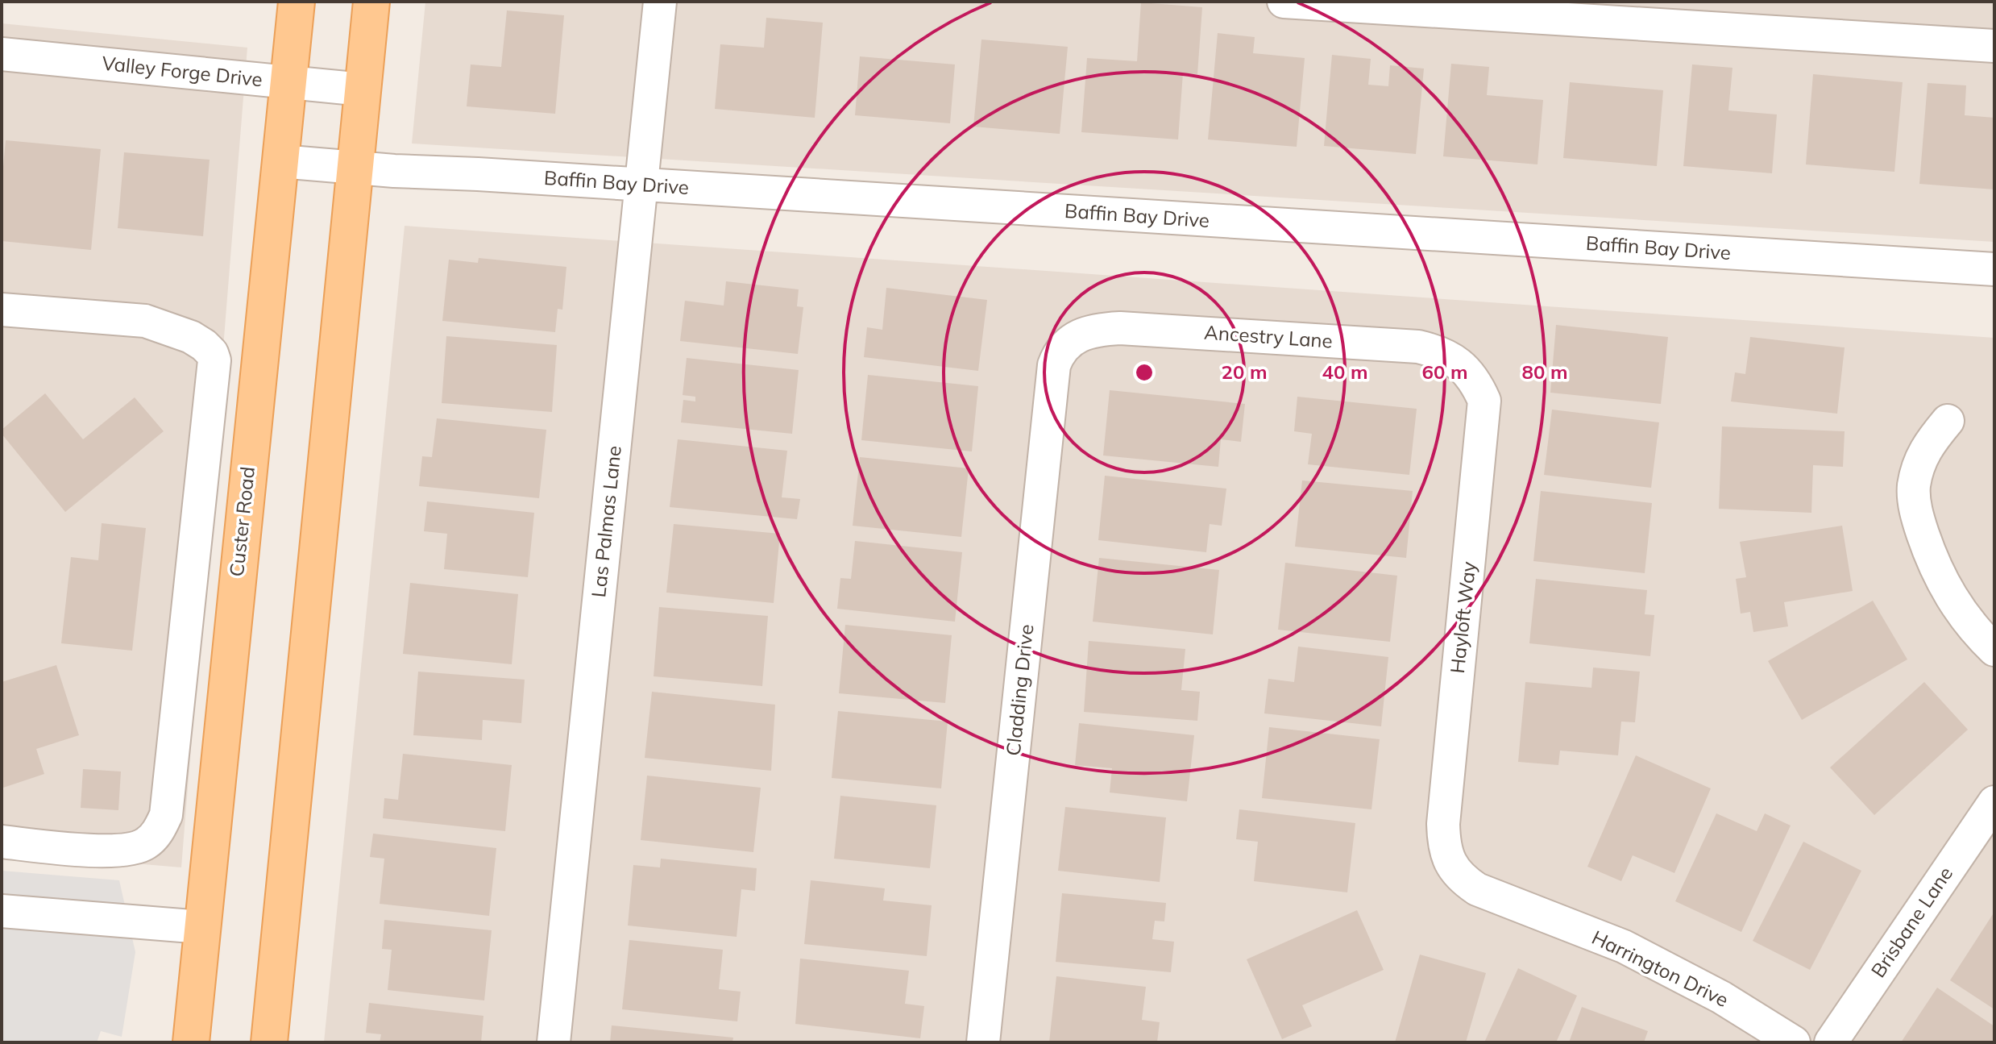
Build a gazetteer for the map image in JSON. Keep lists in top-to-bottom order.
{
  "streets": {
    "main road": ["Custer Road"],
    "street": [
      "Valley Forge Drive",
      "Baffin Bay Drive",
      "Ancestry Lane",
      "Las Palmas Lane",
      "Hayloft Way",
      "Cladding Drive",
      "Brisbane Lane",
      "Harrington Drive"
    ]
  },
  "crossings": [
    ["Valley Forge Drive", "Custer Road"],
    ["Baffin Bay Drive", "Custer Road"],
    ["Baffin Bay Drive", "Las Palmas Lane"],
    ["Ancestry Lane", "Hayloft Way"],
    ["Ancestry Lane", "Cladding Drive"],
    ["Hayloft Way", "Harrington Drive"]
  ],
  "rings": [
    "20 m",
    "40 m",
    "60 m",
    "80 m"
  ]
}
